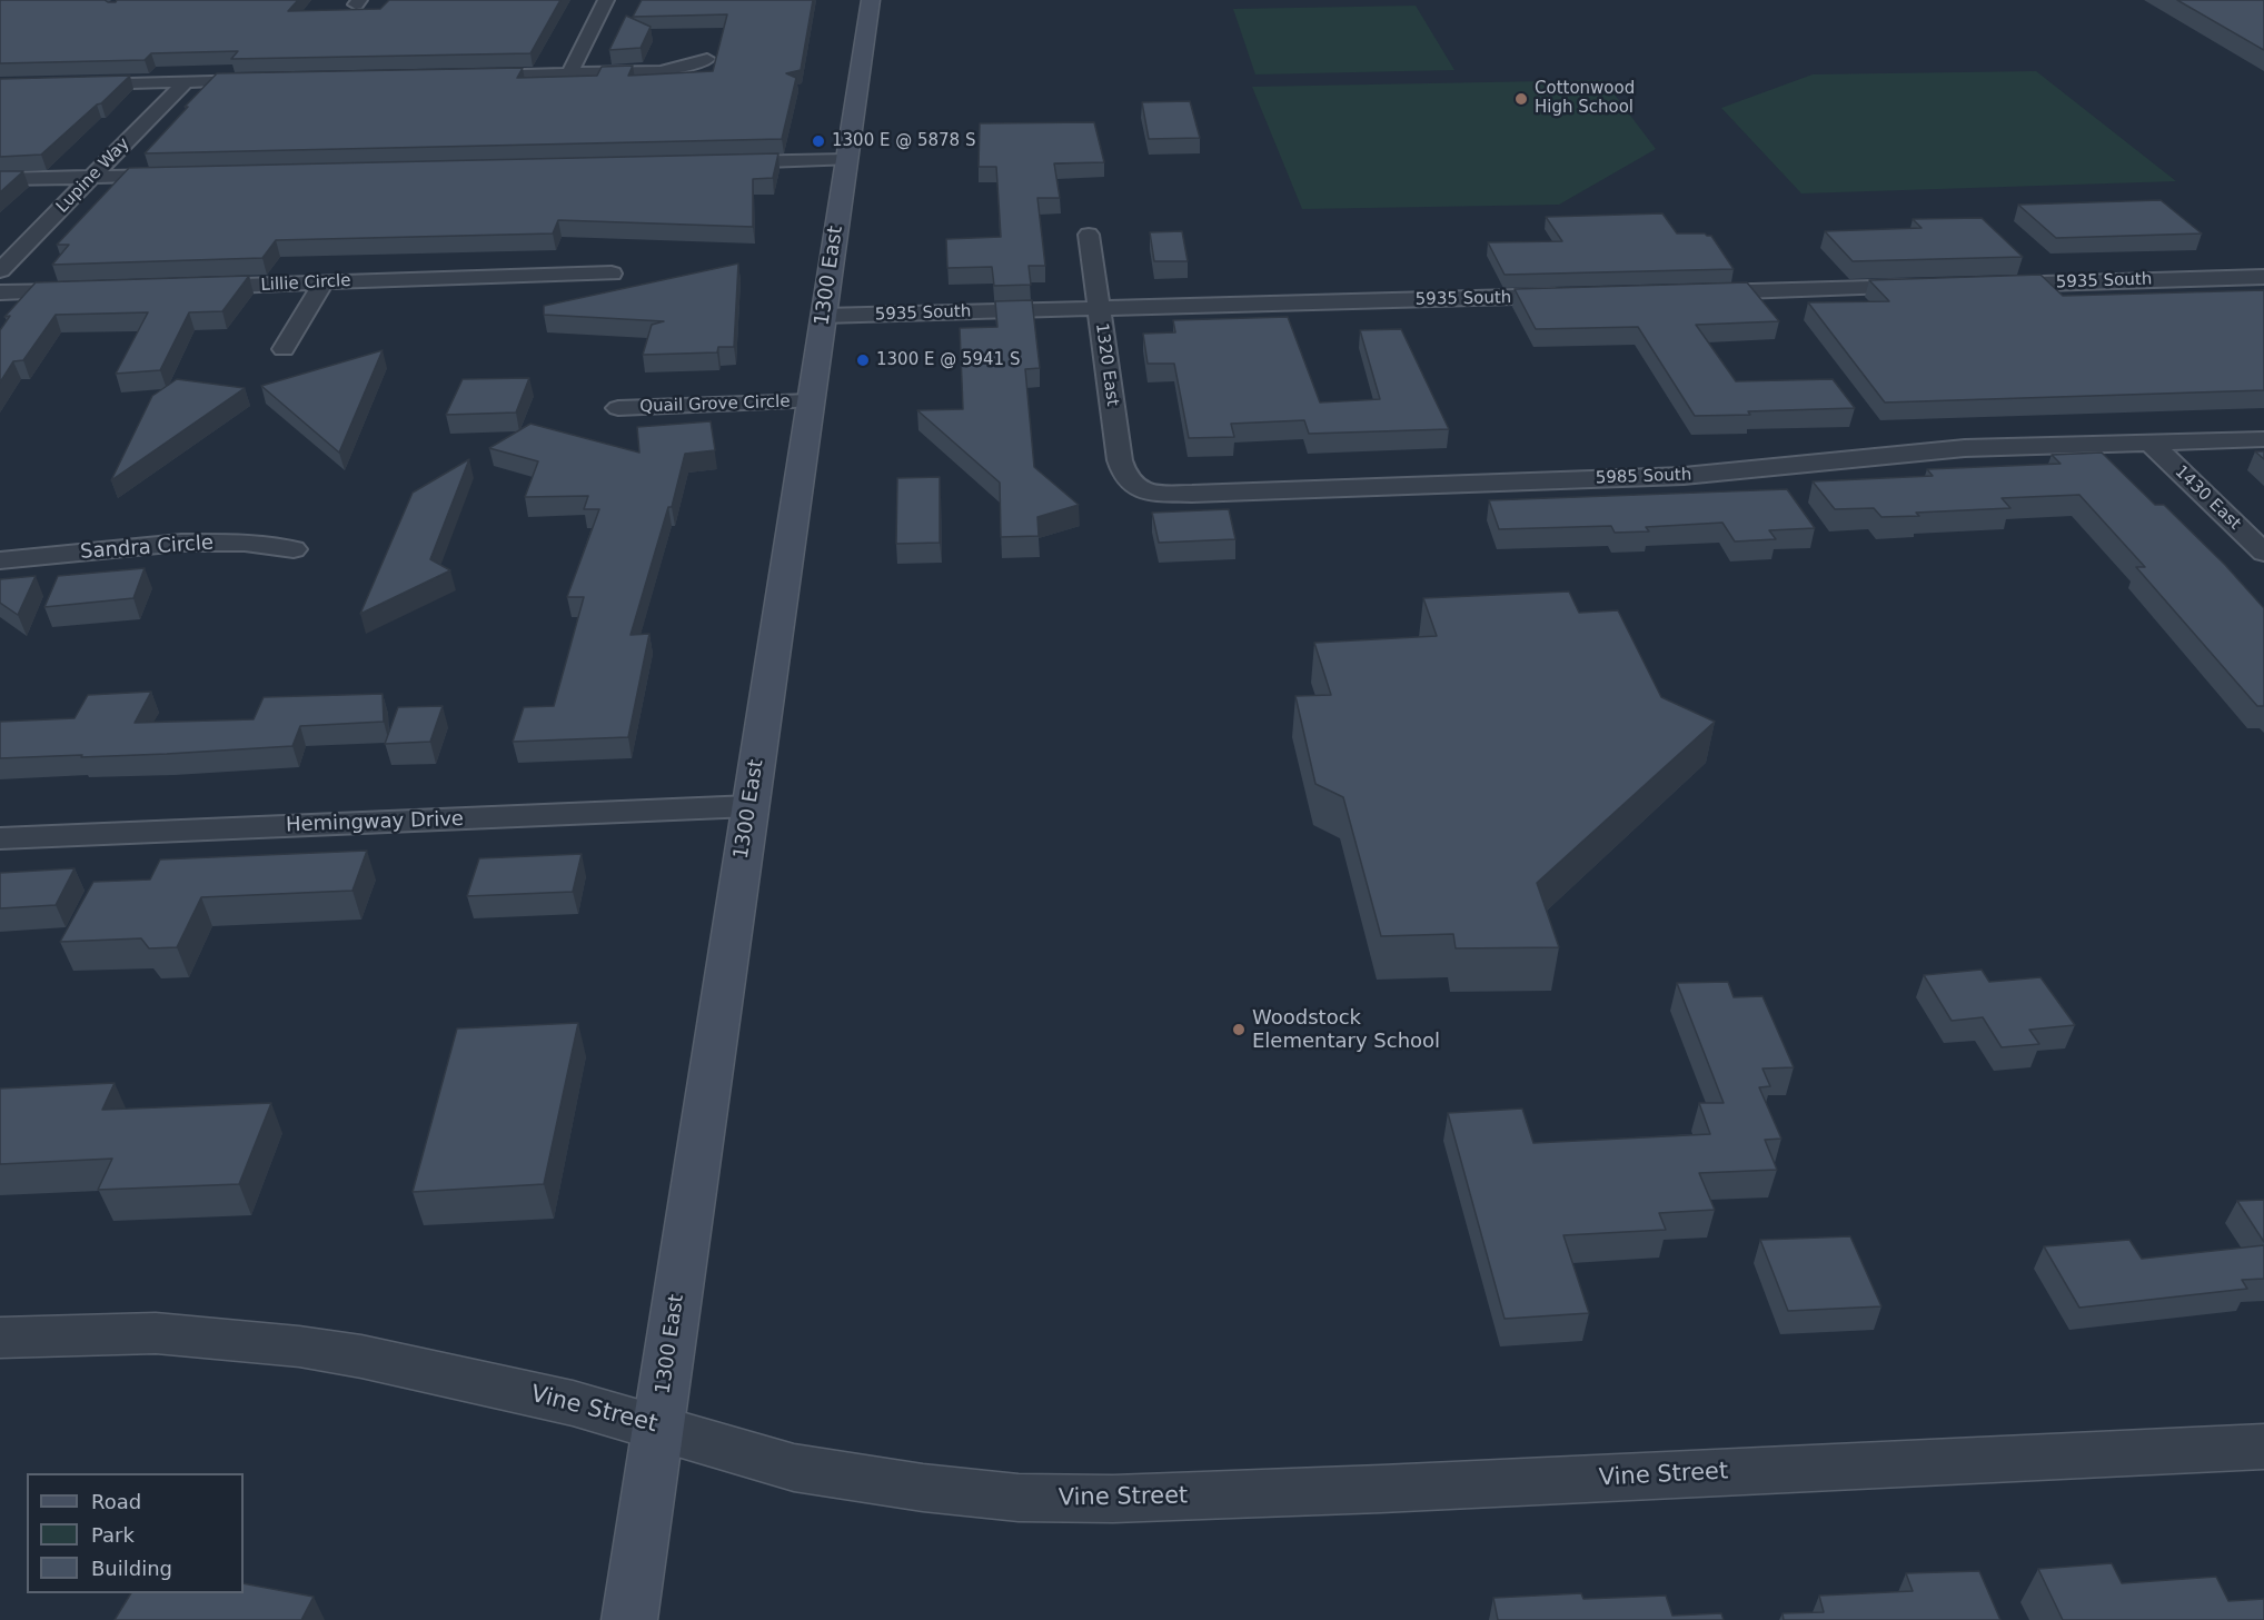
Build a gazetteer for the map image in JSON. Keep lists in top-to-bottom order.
{
  "streets": {
    "main road": ["1300 East"],
    "street": [
      "Lupine Way",
      "5935 South",
      "Lillie Circle",
      "1320 East",
      "Quail Grove Circle",
      "5985 South",
      "1430 East",
      "Sandra Circle",
      "Hemingway Drive",
      "Vine Street"
    ]
  },
  "crossings": [
    ["1300 East", "5935 South"],
    ["1300 East", "Quail Grove Circle"],
    ["1300 East", "Hemingway Drive"],
    ["1300 East", "Vine Street"],
    ["5935 South", "1320 East"],
    ["1320 East", "5985 South"],
    ["5985 South", "1430 East"]
  ],
  "places": [
    "Cottonwood High School",
    "1300 E @ 5878 S",
    "1300 E @ 5941 S",
    "Woodstock Elementary School"
  ],
  "legend": ["Road", "Park", "Building"]
}
